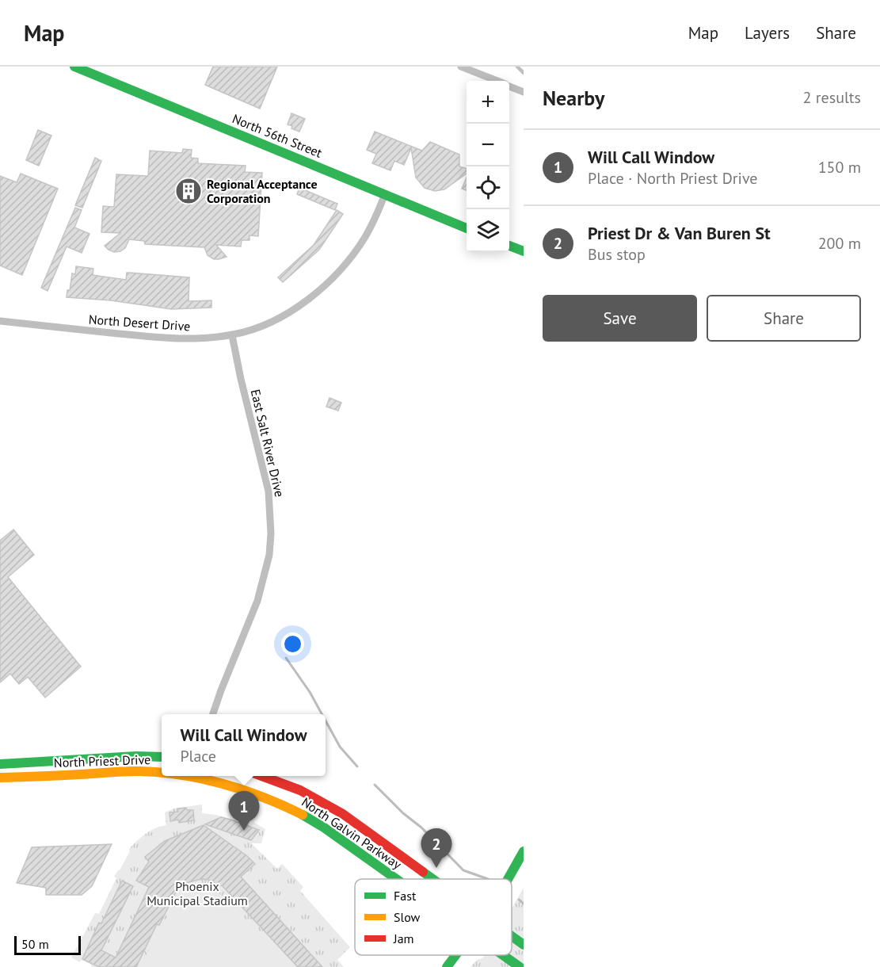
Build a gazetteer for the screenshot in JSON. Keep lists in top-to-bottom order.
{
  "streets": {
    "main road": ["North 56th Street", "North Priest Drive", "North Galvin Parkway"],
    "street": ["North Desert Drive", "East Salt River Drive"]
  },
  "crossings": [
    ["North 56th Street", "North Desert Drive"],
    ["North Desert Drive", "East Salt River Drive"],
    ["North Priest Drive", "North Galvin Parkway"]
  ],
  "parks": ["Phoenix Municipal Stadium"],
  "places": {
    "building": ["Regional Acceptance Corporation"]
  },
  "legend": ["Fast", "Slow", "Jam"],
  "scale_bar": "50 m",
  "page": {
    "header": "Map",
    "nav": ["Map", "Layers", "Share"],
    "heading": ["Nearby", "2 results"],
    "map_buttons": ["+", "−"],
    "list": [
      {
        "mark": "1",
        "name": "Will Call Window",
        "note": "Place · North Priest Drive",
        "value": "150 m"
      },
      {
        "mark": "2",
        "name": "Priest Dr & Van Buren St",
        "note": "Bus stop",
        "value": "200 m"
      }
    ],
    "buttons": ["Save", "Share"],
    "popup": ["Will Call Window", "Place"],
    "pins": ["1", "2"],
    "scale": "50 m"
  }
}
